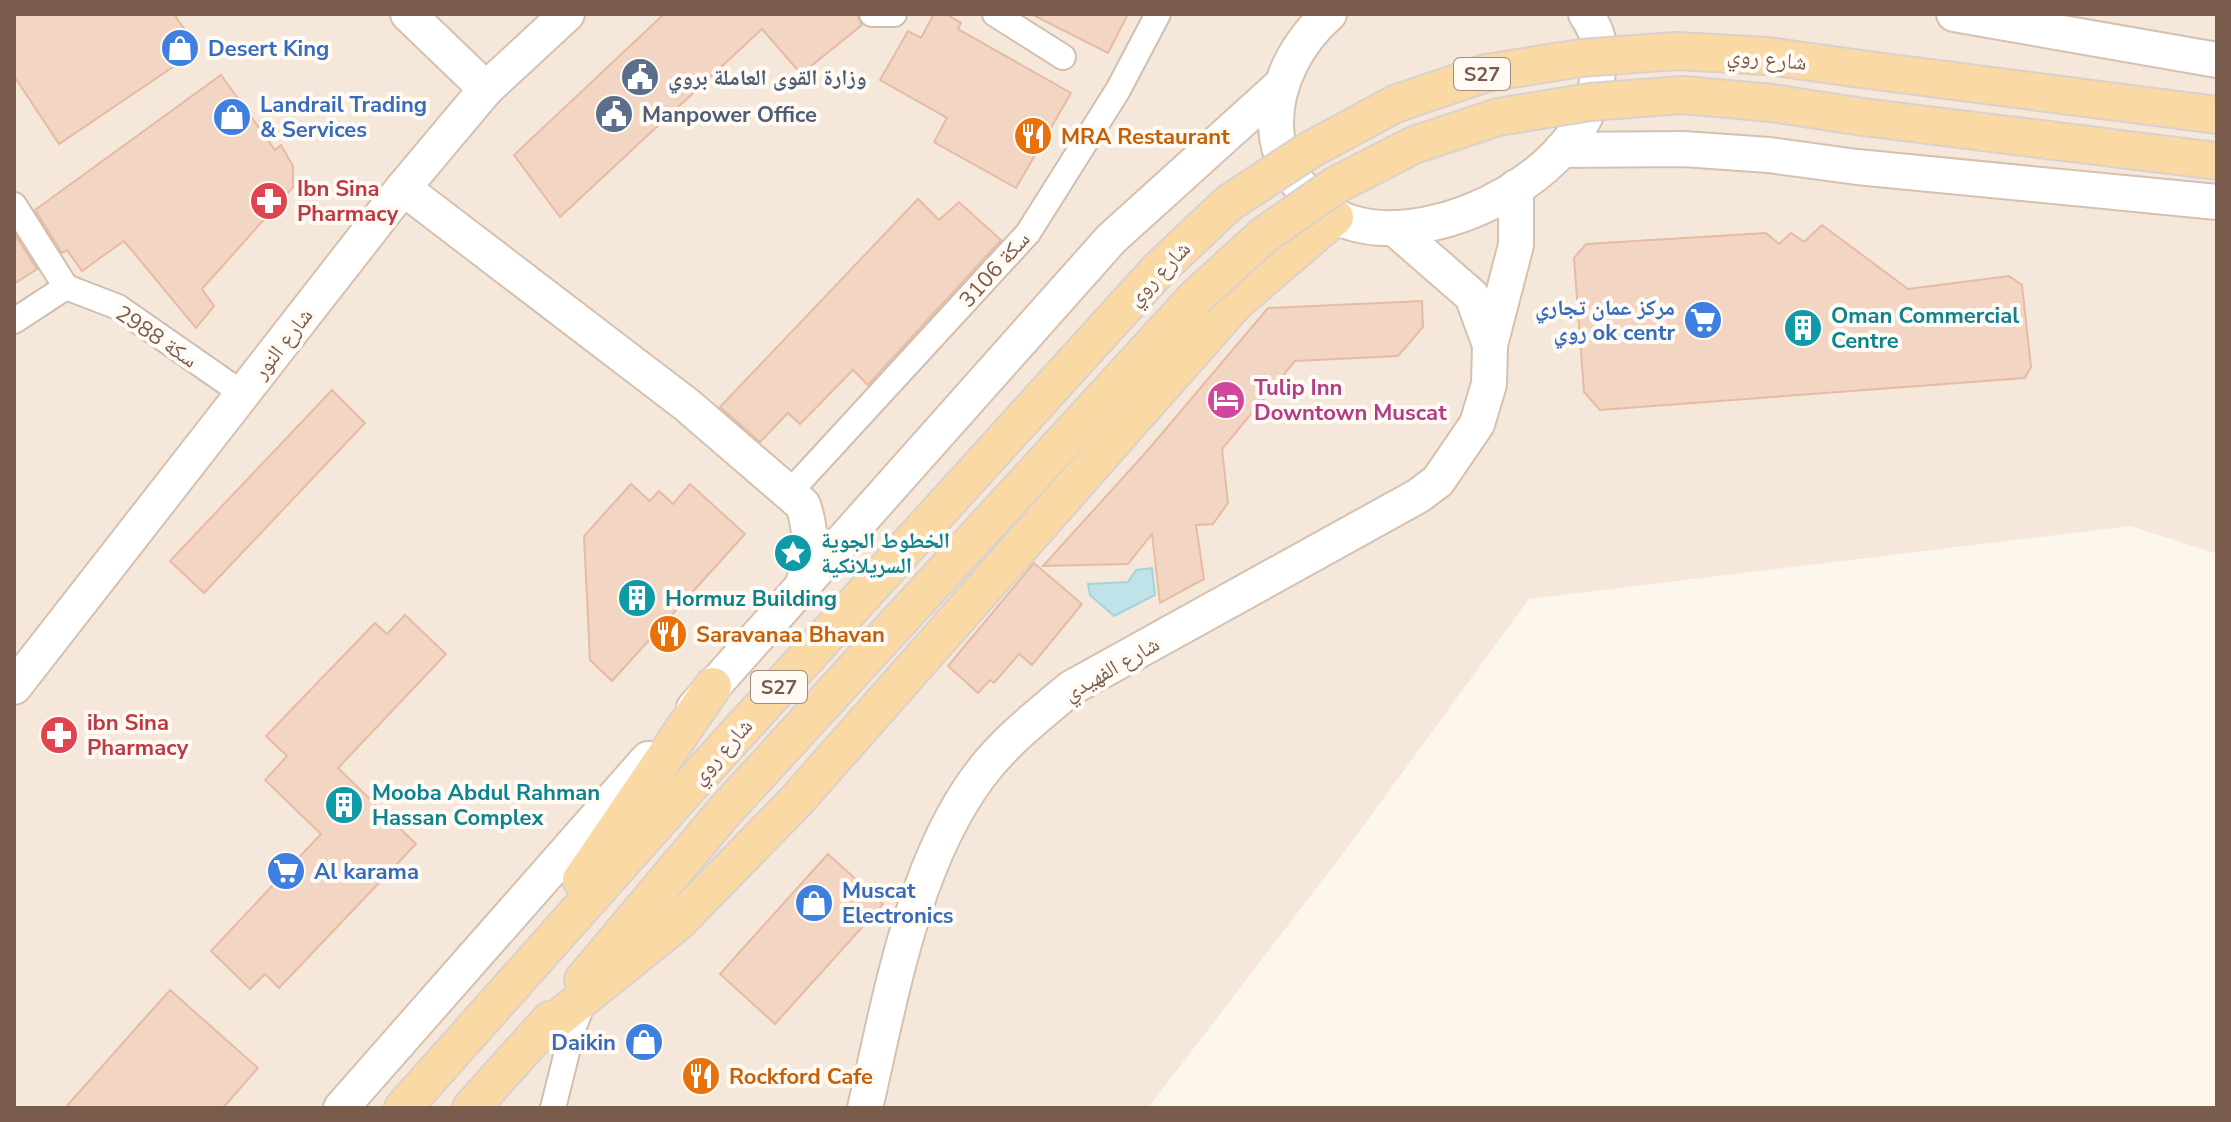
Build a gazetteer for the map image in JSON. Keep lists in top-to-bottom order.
{
  "streets": {
    "main road": [
      "شارع روي",
      "S27",
      "شارع النور",
      "شارع الفهيدي"
    ],
    "street": ["سكة 3106", "سكة 2988"]
  },
  "crossings": [
    ["سكة 2988", "شارع النور"]
  ],
  "places": {
    "shop": [
      "Desert King",
      "Landrail Trading & Services",
      "Muscat Electronics",
      "Daikin"
    ],
    "public building": ["وزارة القوى العاملة بروي", "Manpower Office"],
    "restaurant": ["MRA Restaurant", "Saravanaa Bhavan", "Rockford Cafe"],
    "pharmacy": ["Ibn Sina Pharmacy", "ibn Sina Pharmacy"],
    "supermarket": ["مركز عمان تجاري روي ok centr", "Al karama"],
    "building": ["Oman Commercial Centre", "Hormuz Building", "Mooba Abdul Rahman Hassan Complex"],
    "hotel": ["Tulip Inn Downtown Muscat"],
    "place": ["الخطوط الجوية السريلانكية"]
  }
}
